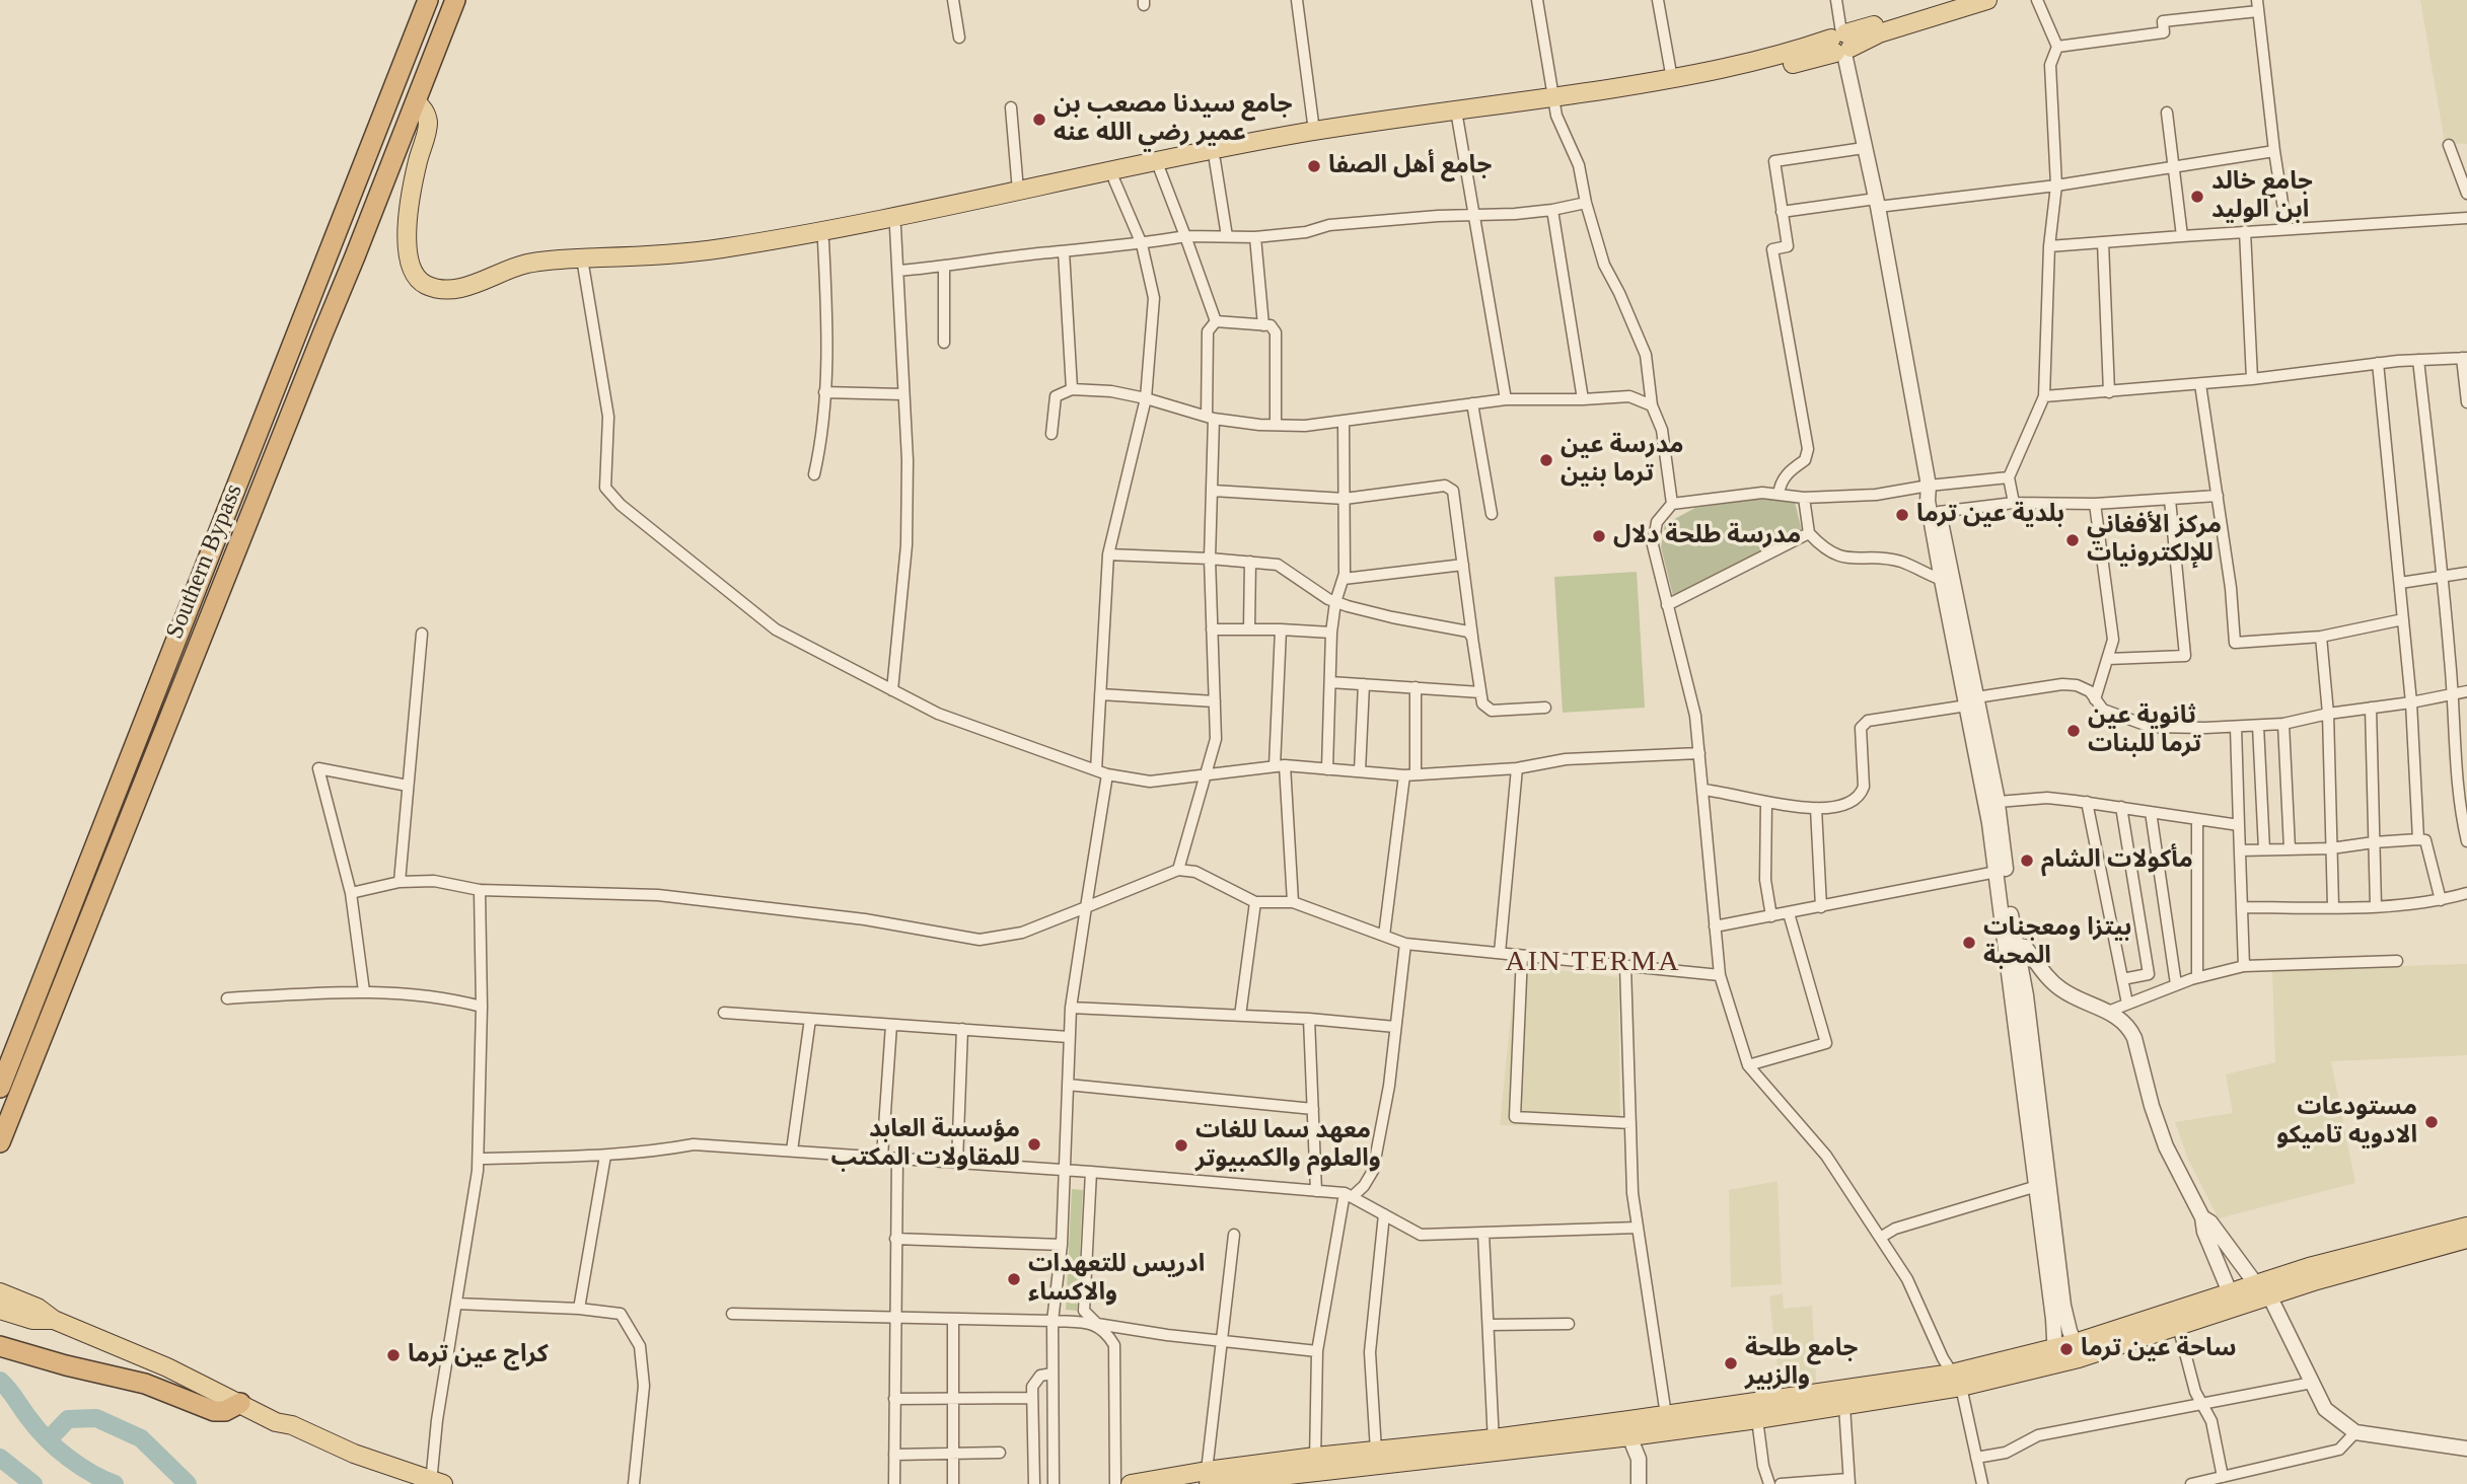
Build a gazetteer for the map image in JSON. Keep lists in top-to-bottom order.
{
  "streets": {
    "highway": ["Southern Bypass"]
  },
  "districts": ["AIN TERMA"],
  "places": [
    "جامع سيدنا مصعب بن عمير رضي الله عنه",
    "جامع أهل الصفا",
    "جامع خالد ابن الوليد",
    "مدرسة عين ترما بنين",
    "بلدية عين ترما",
    "مدرسة طلحة دلال",
    "مركز الأفغاني للإلكترونيات",
    "ثانوية عين ترما للبنات",
    "مأكولات الشام",
    "بيتزا ومعجنات المحبة",
    "مستودعات الادويه تاميكو",
    "مؤسسة العابد للمقاولات المكتب",
    "معهد سما للغات والعلوم والكمبيوتر",
    "ادريس للتعهدات والاكساء",
    "ساحة عين ترما",
    "كراج عين ترما",
    "جامع طلحة والزبير"
  ]
}
